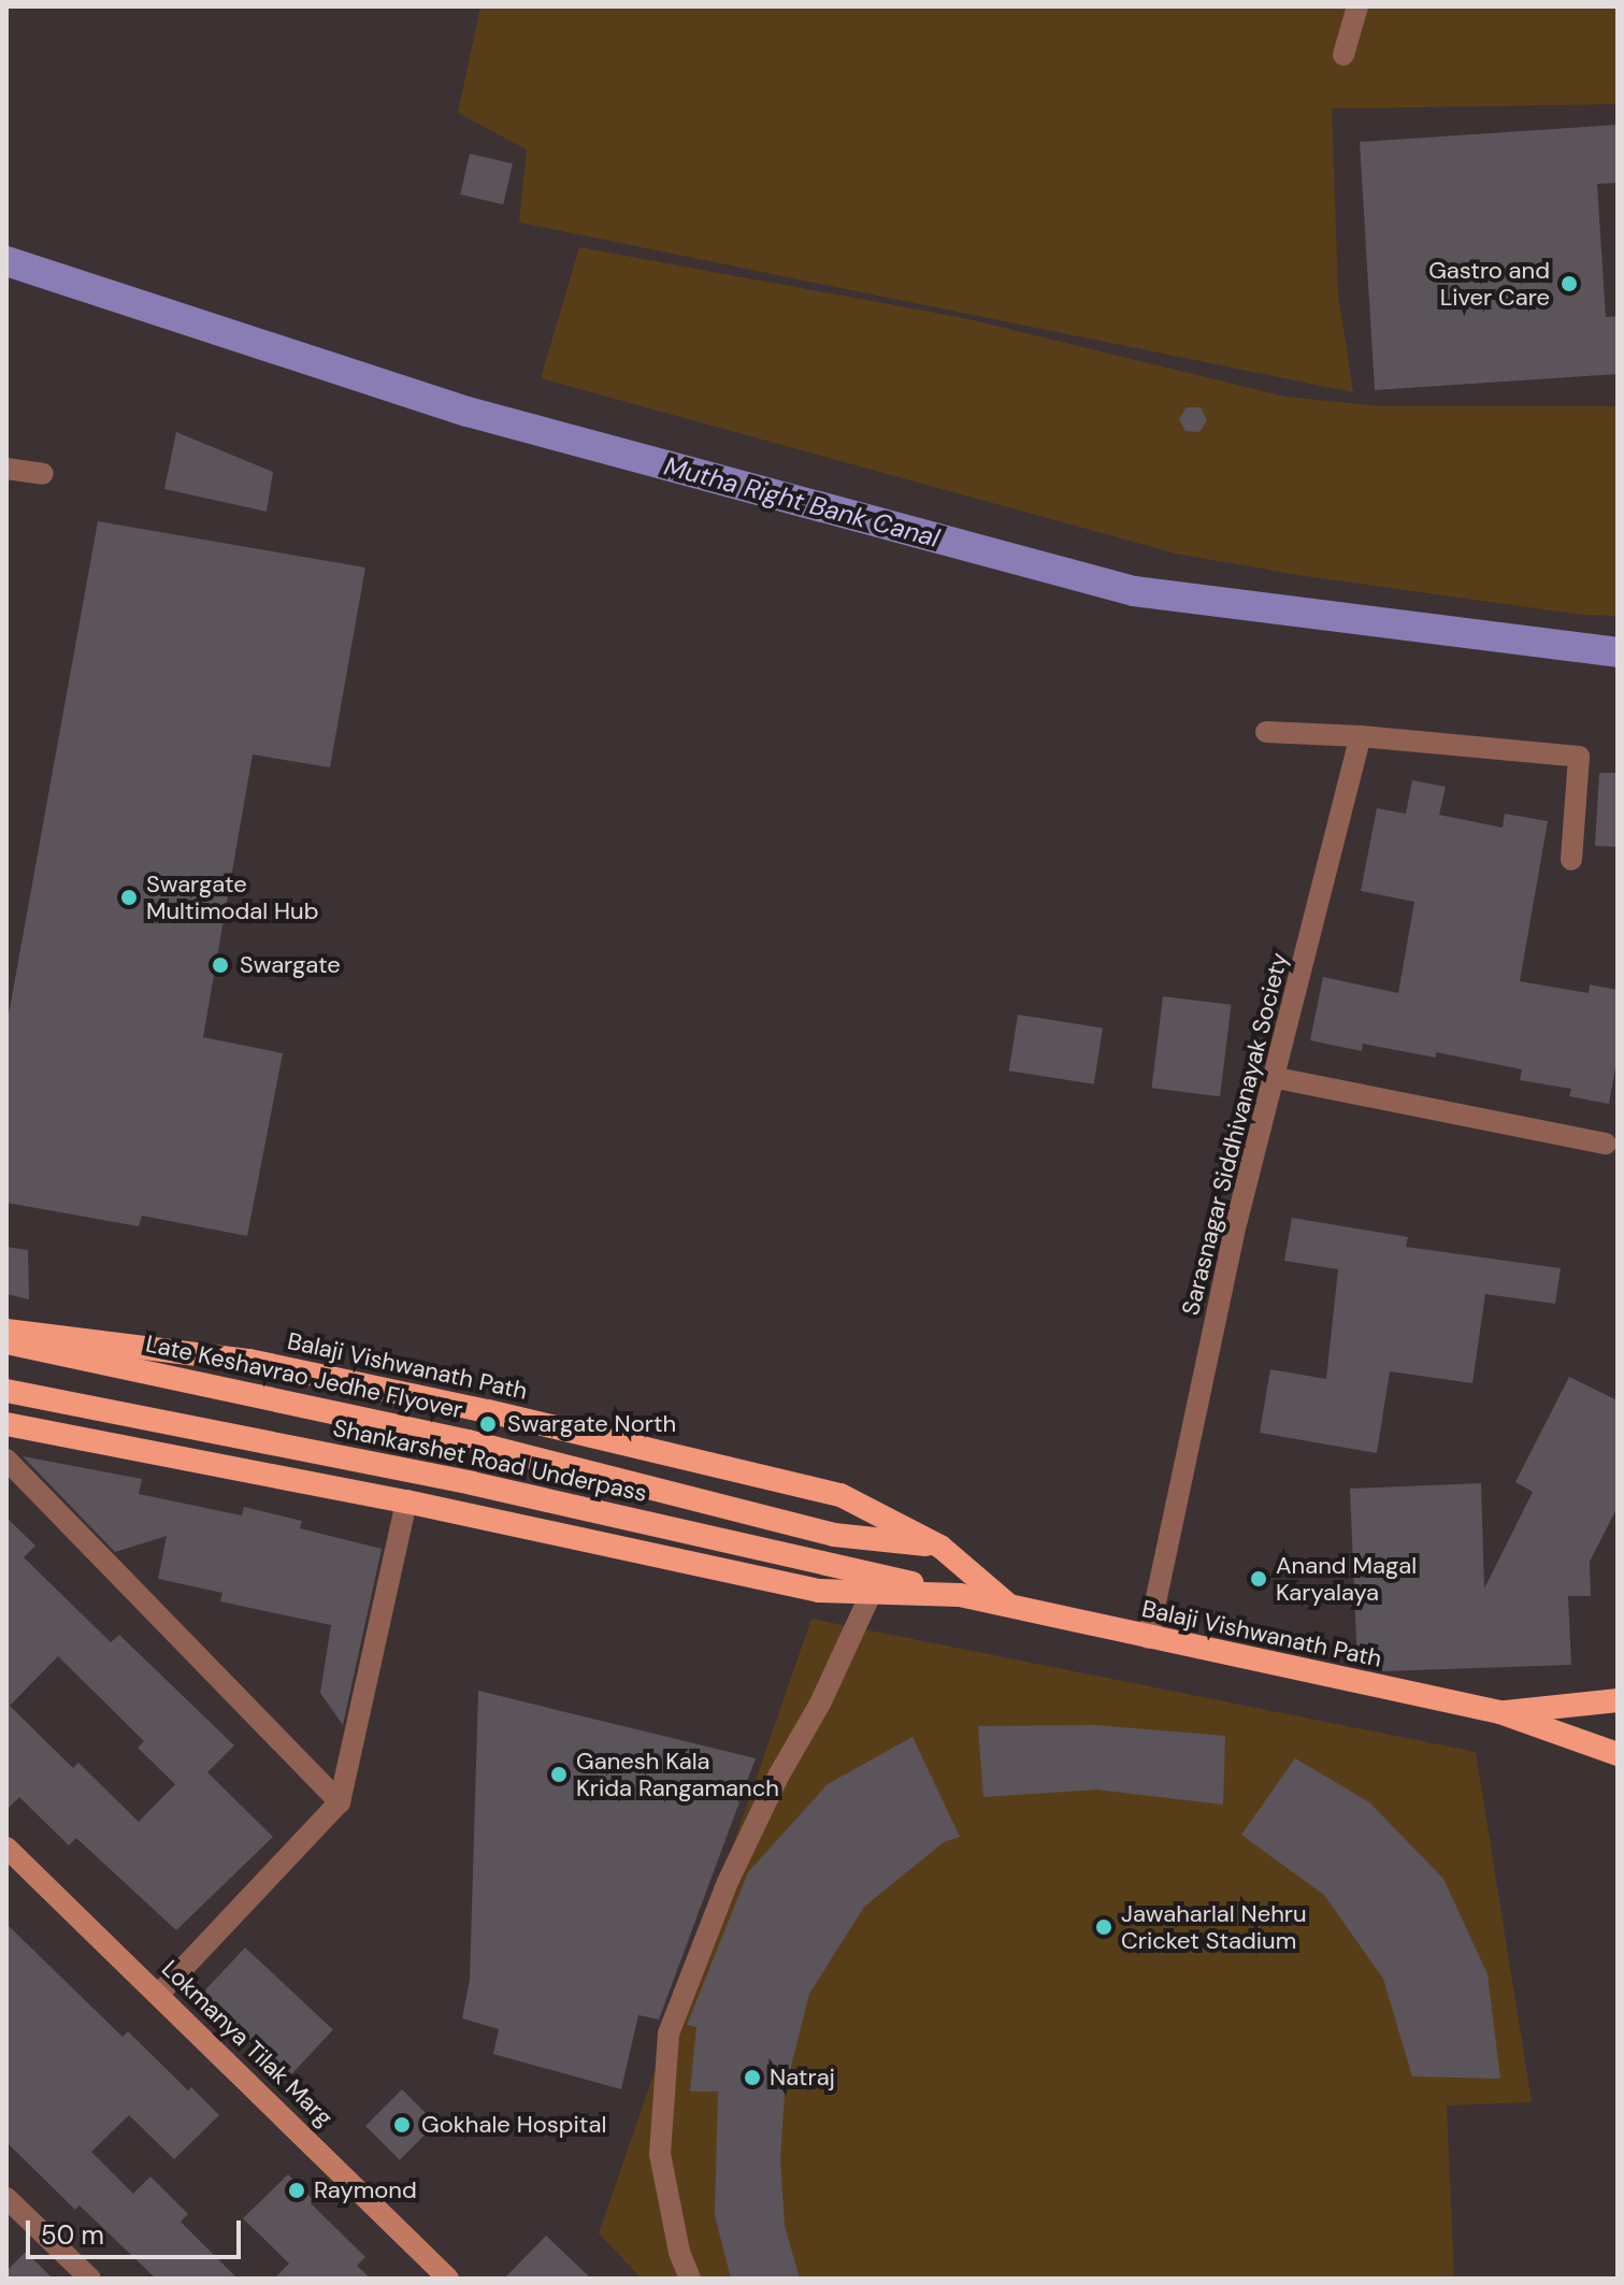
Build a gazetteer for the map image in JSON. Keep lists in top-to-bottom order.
{
  "streets": {
    "highway": ["Balaji Vishwanath Path", "Late Keshavrao Jedhe Flyover", "Shankarshet Road Underpass"],
    "main road": ["Lokmanya Tilak Marg"],
    "street": ["Sarasnagar Siddhivanayak Society"]
  },
  "crossings": [
    ["Sarasnagar Siddhivanayak Society", "Balaji Vishwanath Path"],
    ["Balaji Vishwanath Path", "Late Keshavrao Jedhe Flyover"],
    ["Balaji Vishwanath Path", "Shankarshet Road Underpass"]
  ],
  "water": ["Mutha Right Bank Canal"],
  "places": [
    "Gastro and Liver Care",
    "Swargate Multimodal Hub",
    "Swargate",
    "Swargate North",
    "Anand Magal Karyalaya",
    "Ganesh Kala Krida Rangamanch",
    "Jawaharlal Nehru Cricket Stadium",
    "Natraj",
    "Gokhale Hospital",
    "Raymond"
  ],
  "scale_bar": "50 m"
}
